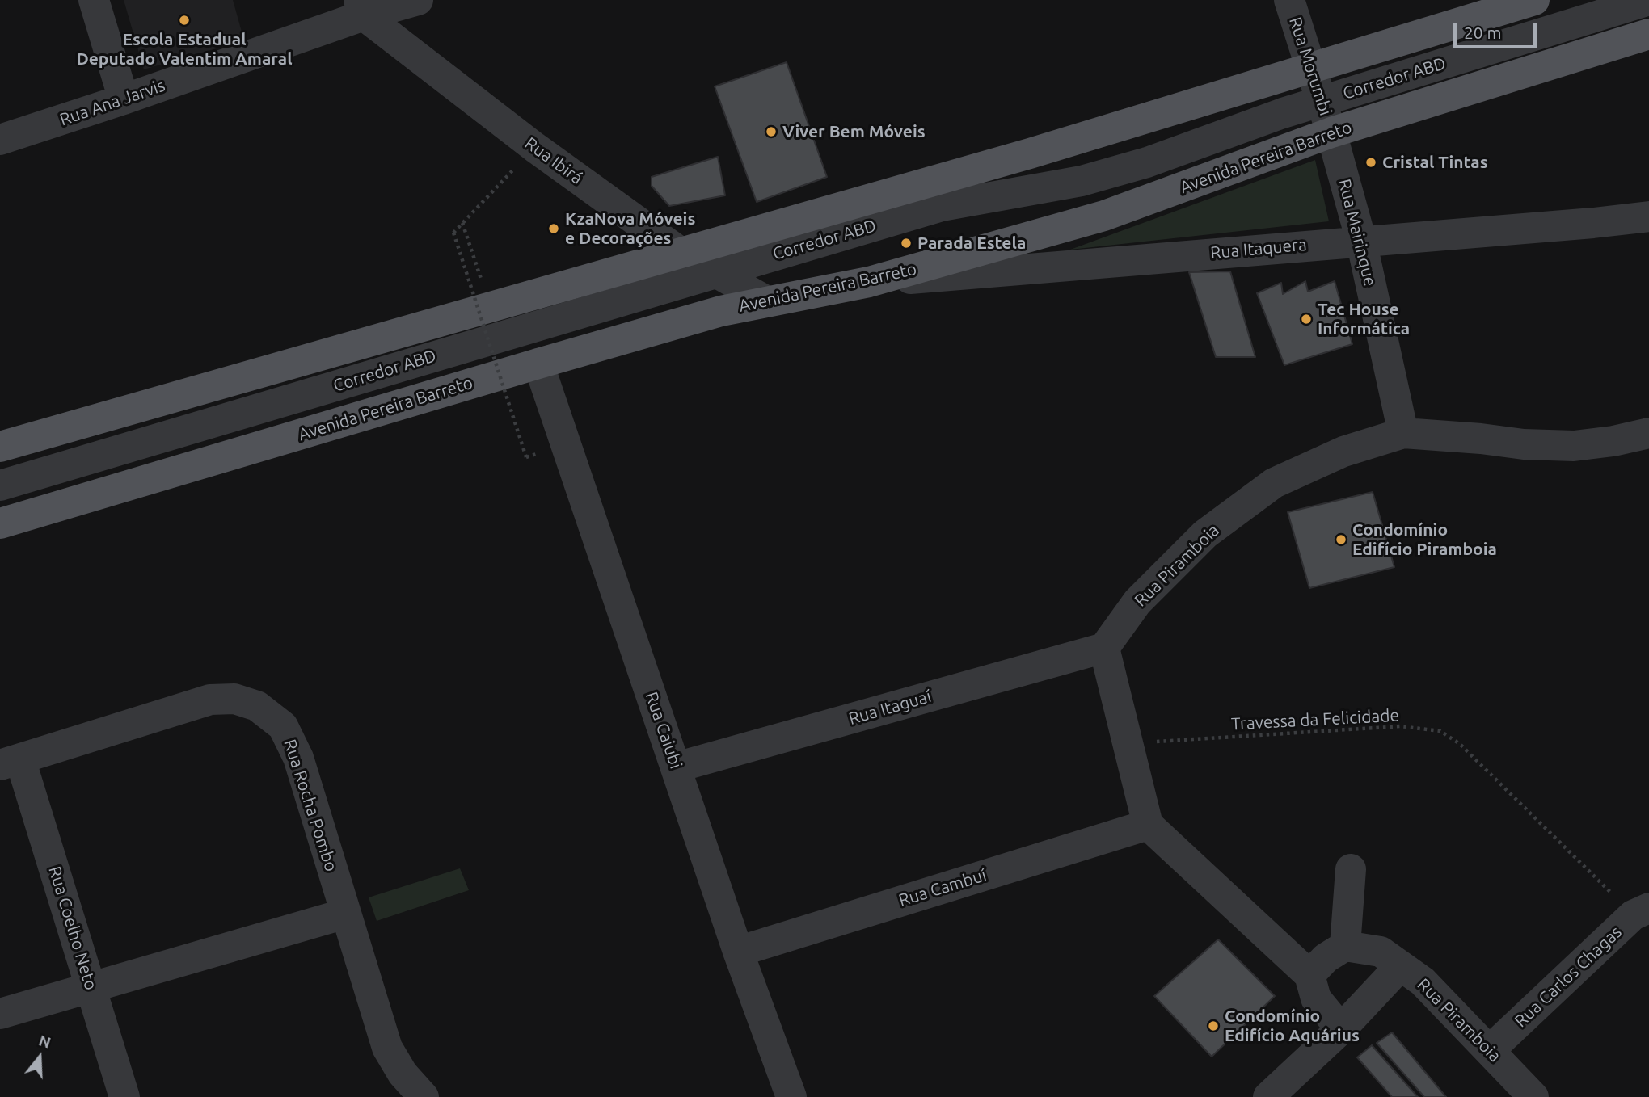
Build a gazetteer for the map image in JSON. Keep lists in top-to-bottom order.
{
  "streets": {
    "main road": ["Avenida Pereira Barreto"],
    "street": [
      "Rua Morumbi",
      "Corredor ABD",
      "Rua Ana Jarvis",
      "Rua Ibirá",
      "Rua Mairinque",
      "Rua Itaquera",
      "Rua Piramboia",
      "Rua Itaguaí",
      "Rua Caiubi",
      "Rua Rocha Pombo",
      "Rua Cambuí",
      "Rua Coelho Neto",
      "Rua Carlos Chagas"
    ],
    "path": ["Travessa da Felicidade"]
  },
  "crossings": [
    ["Rua Morumbi", "Corredor ABD"],
    ["Rua Morumbi", "Avenida Pereira Barreto"],
    ["Rua Morumbi", "Rua Mairinque"],
    ["Corredor ABD", "Rua Ibirá"],
    ["Rua Ana Jarvis", "Rua Ibirá"],
    ["Avenida Pereira Barreto", "Rua Ibirá"],
    ["Avenida Pereira Barreto", "Rua Mairinque"],
    ["Avenida Pereira Barreto", "Rua Itaquera"],
    ["Avenida Pereira Barreto", "Rua Caiubi"],
    ["Rua Mairinque", "Rua Itaquera"],
    ["Rua Mairinque", "Rua Piramboia"],
    ["Rua Piramboia", "Rua Itaguaí"],
    ["Rua Piramboia", "Rua Carlos Chagas"],
    ["Rua Itaguaí", "Rua Caiubi"],
    ["Travessa da Felicidade", "Rua Carlos Chagas"],
    ["Rua Caiubi", "Rua Cambuí"],
    ["Rua Rocha Pombo", "Rua Coelho Neto"]
  ],
  "places": [
    "Escola Estadual Deputado Valentim Amaral",
    "Viver Bem Móveis",
    "Cristal Tintas",
    "KzaNova Móveis e Decorações",
    "Parada Estela",
    "Tec House Informática",
    "Condomínio Edifício Piramboia",
    "Condomínio Edifício Aquárius"
  ],
  "scale_bar": "20 m",
  "north": "top"
}
